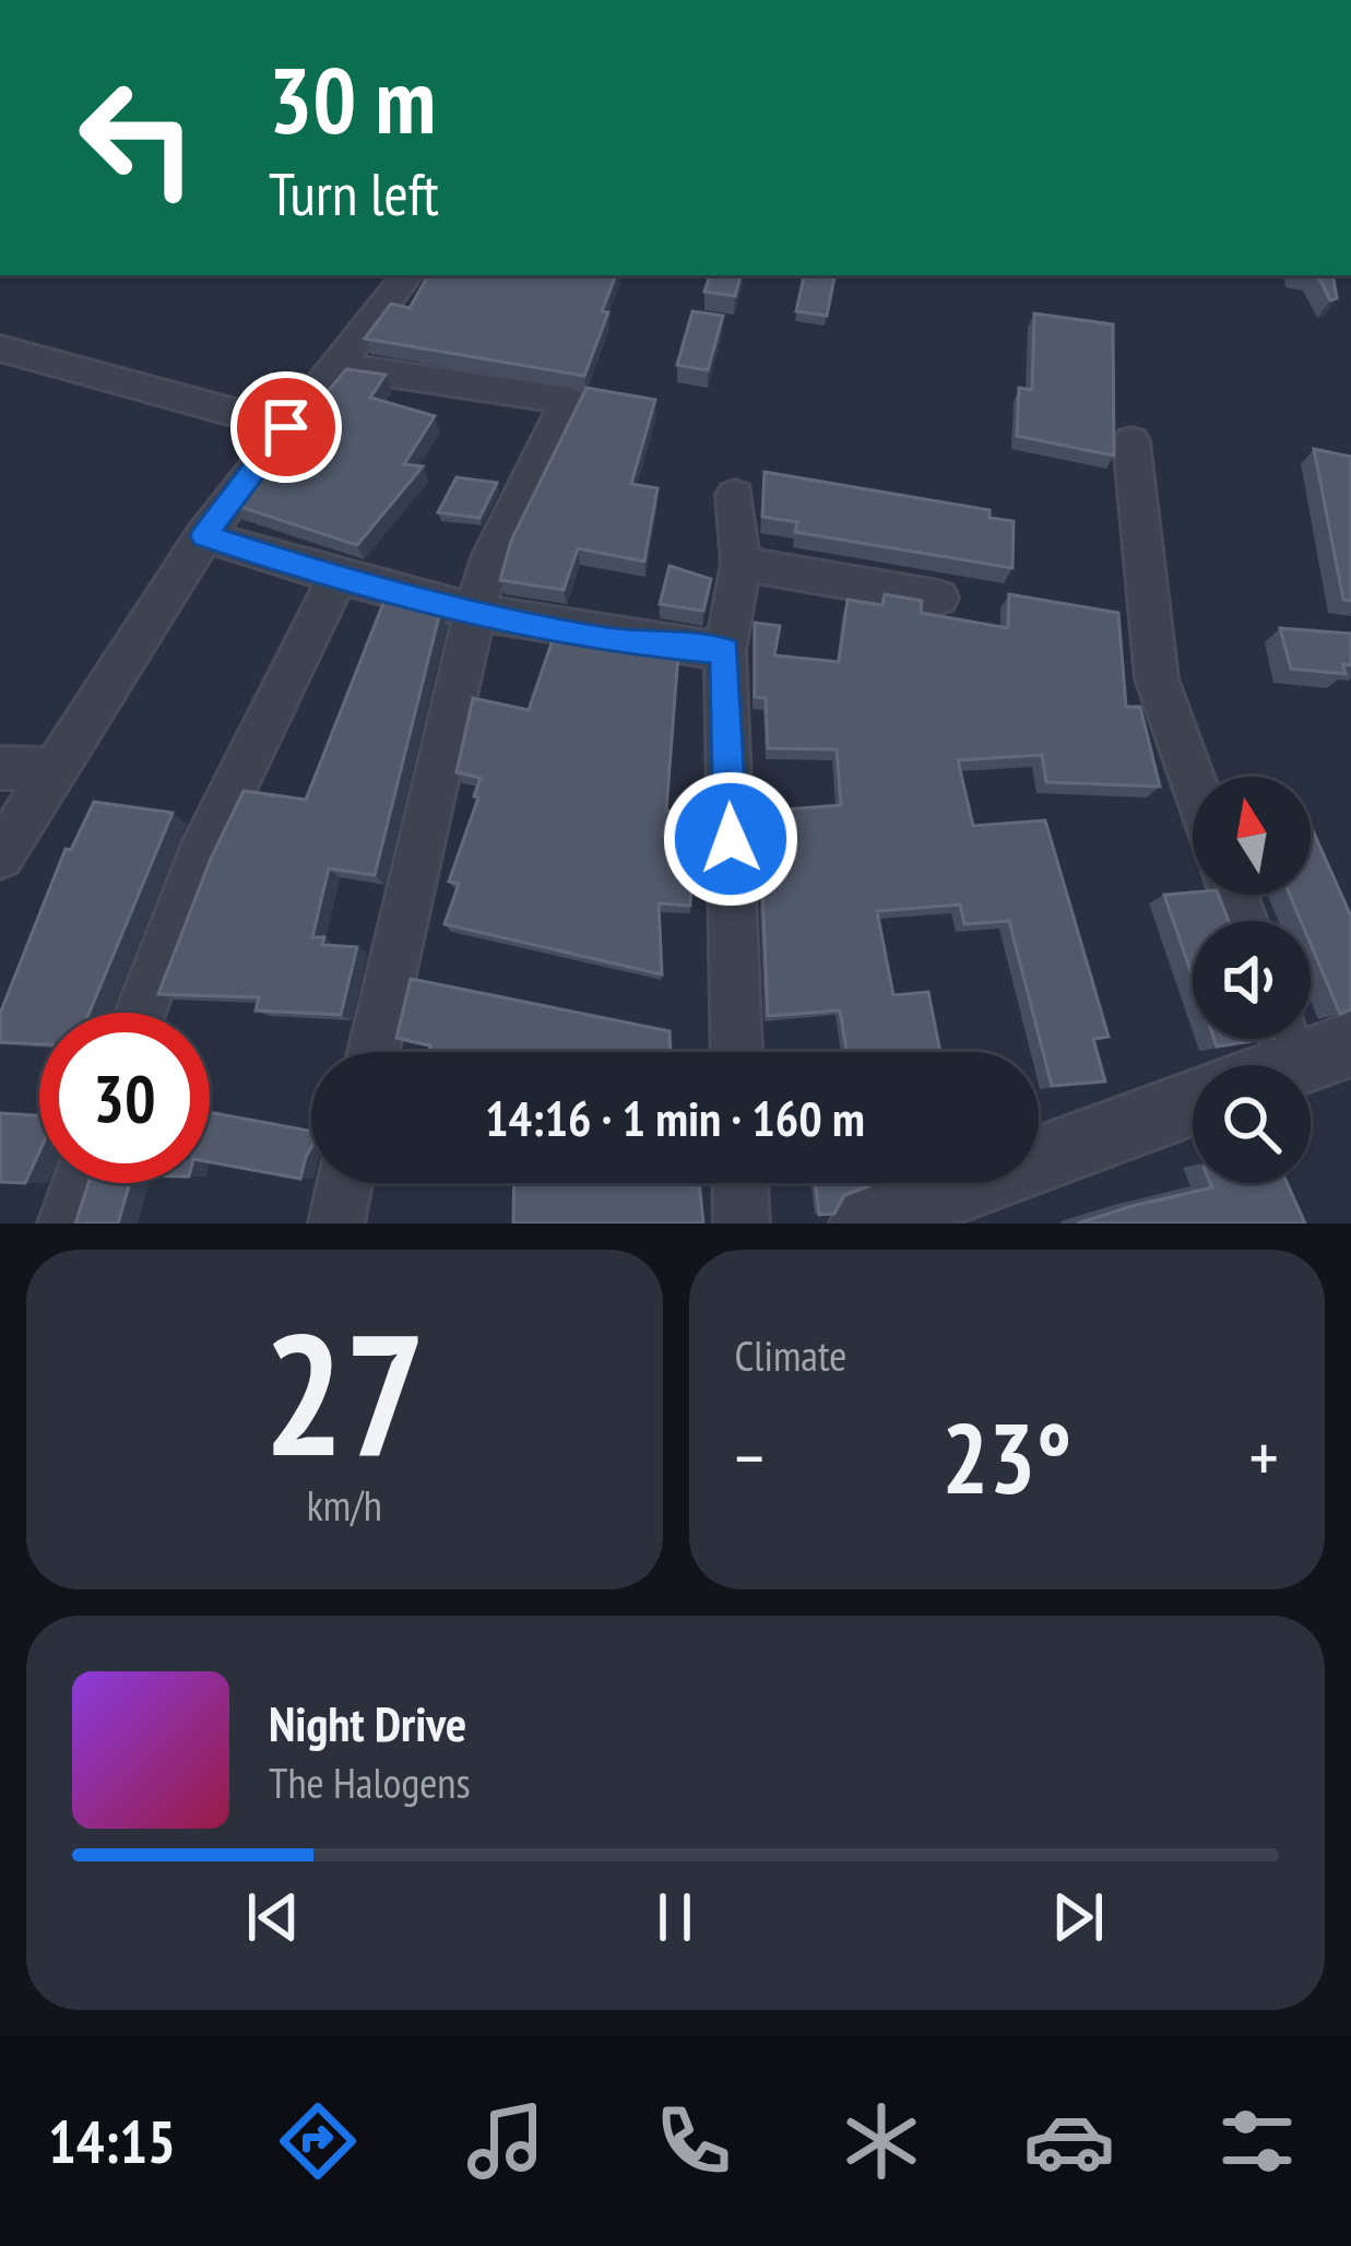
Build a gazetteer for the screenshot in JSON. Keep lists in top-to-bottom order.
{
  "north": "top",
  "page": {
    "turn": ["30 m", "Turn left"],
    "limit": "30",
    "trip": "14:16 · 1 min · 160 m",
    "tile": [
      ["27", "km/h"],
      "Climate"
    ],
    "heat": ["−", "23°", "+"],
    "song": ["Night Drive", "The Halogens"],
    "tabs": "14:15"
  }
}
